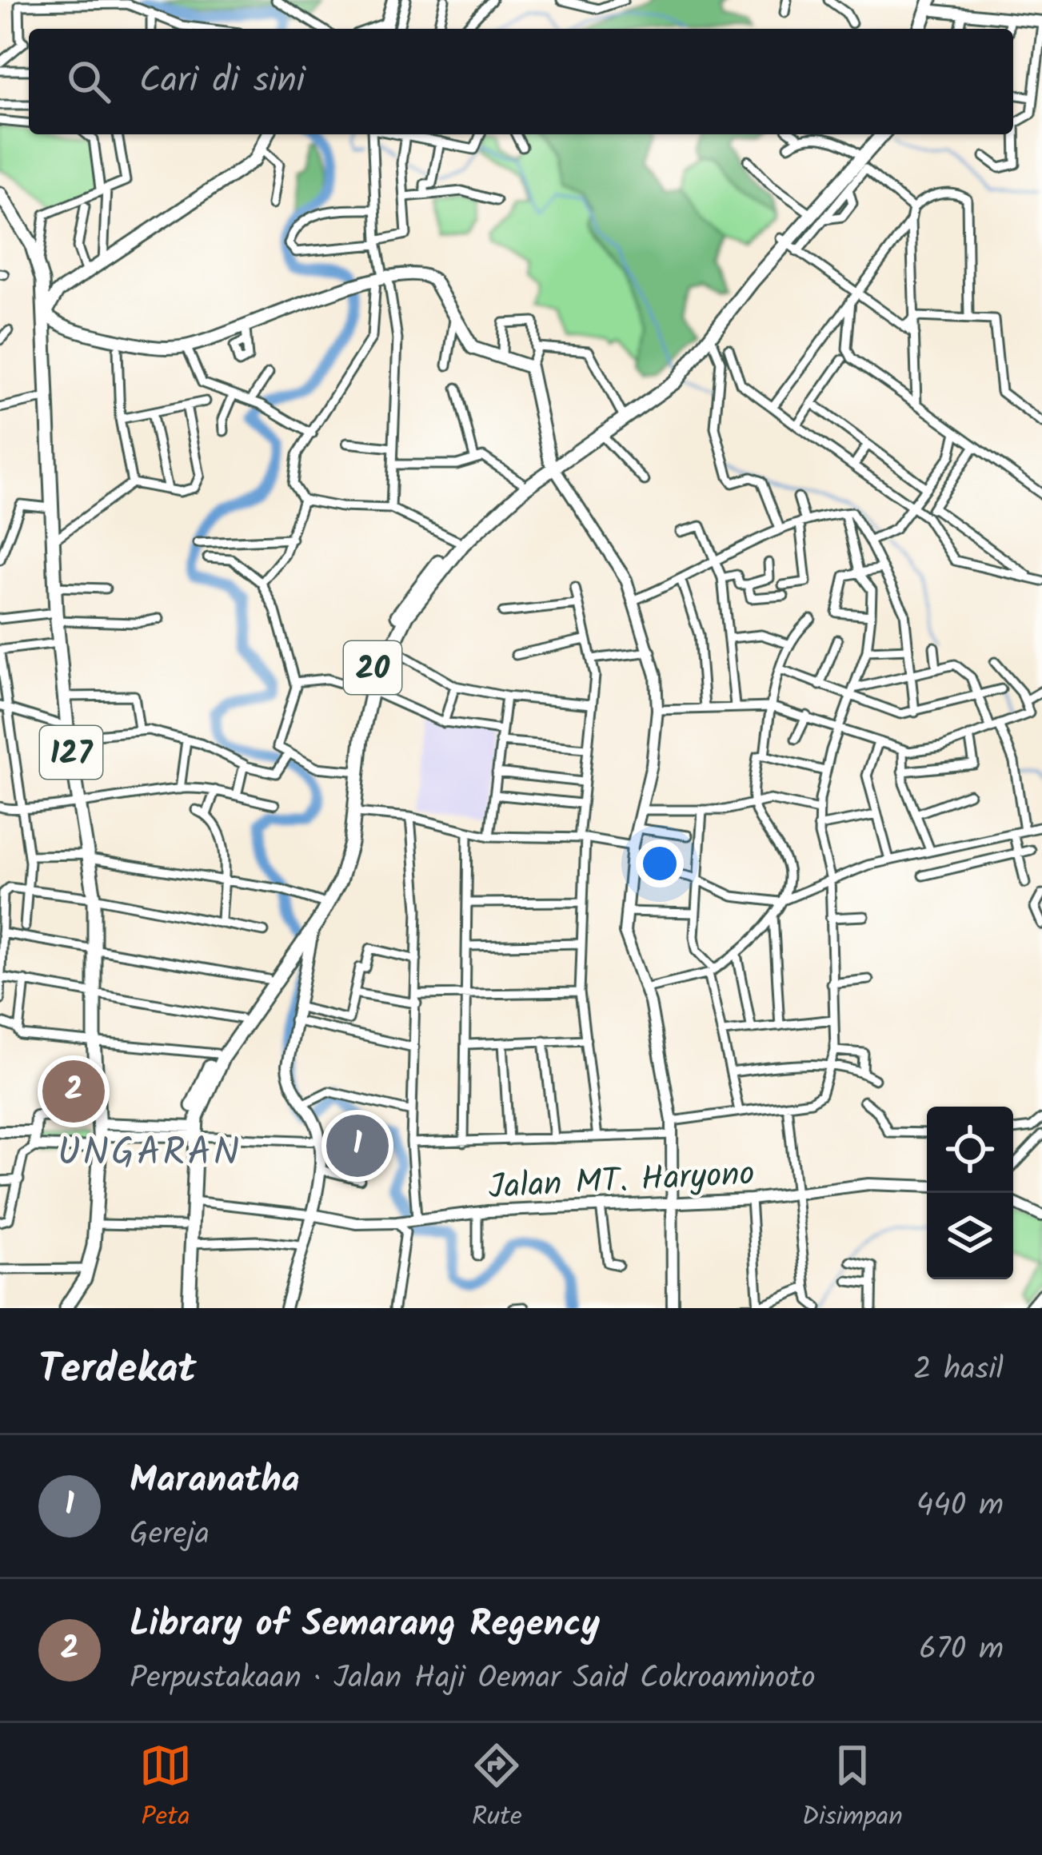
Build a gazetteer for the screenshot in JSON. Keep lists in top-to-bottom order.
{
  "streets": {
    "main road": ["20", "127"],
    "street": ["Jalan MT. Haryono"]
  },
  "districts": ["UNGARAN"],
  "page": {
    "search": "Cari di sini",
    "pins": ["2", "1"],
    "heading": ["Terdekat", "2 hasil"],
    "list": [
      {
        "mark": "1",
        "name": "Maranatha",
        "note": "Gereja",
        "value": "440 m"
      },
      {
        "mark": "2",
        "name": "Library of Semarang Regency",
        "note": "Perpustakaan · Jalan Haji Oemar Said Cokroaminoto",
        "value": "670 m"
      }
    ],
    "nav": ["Peta", "Rute", "Disimpan"]
  }
}
